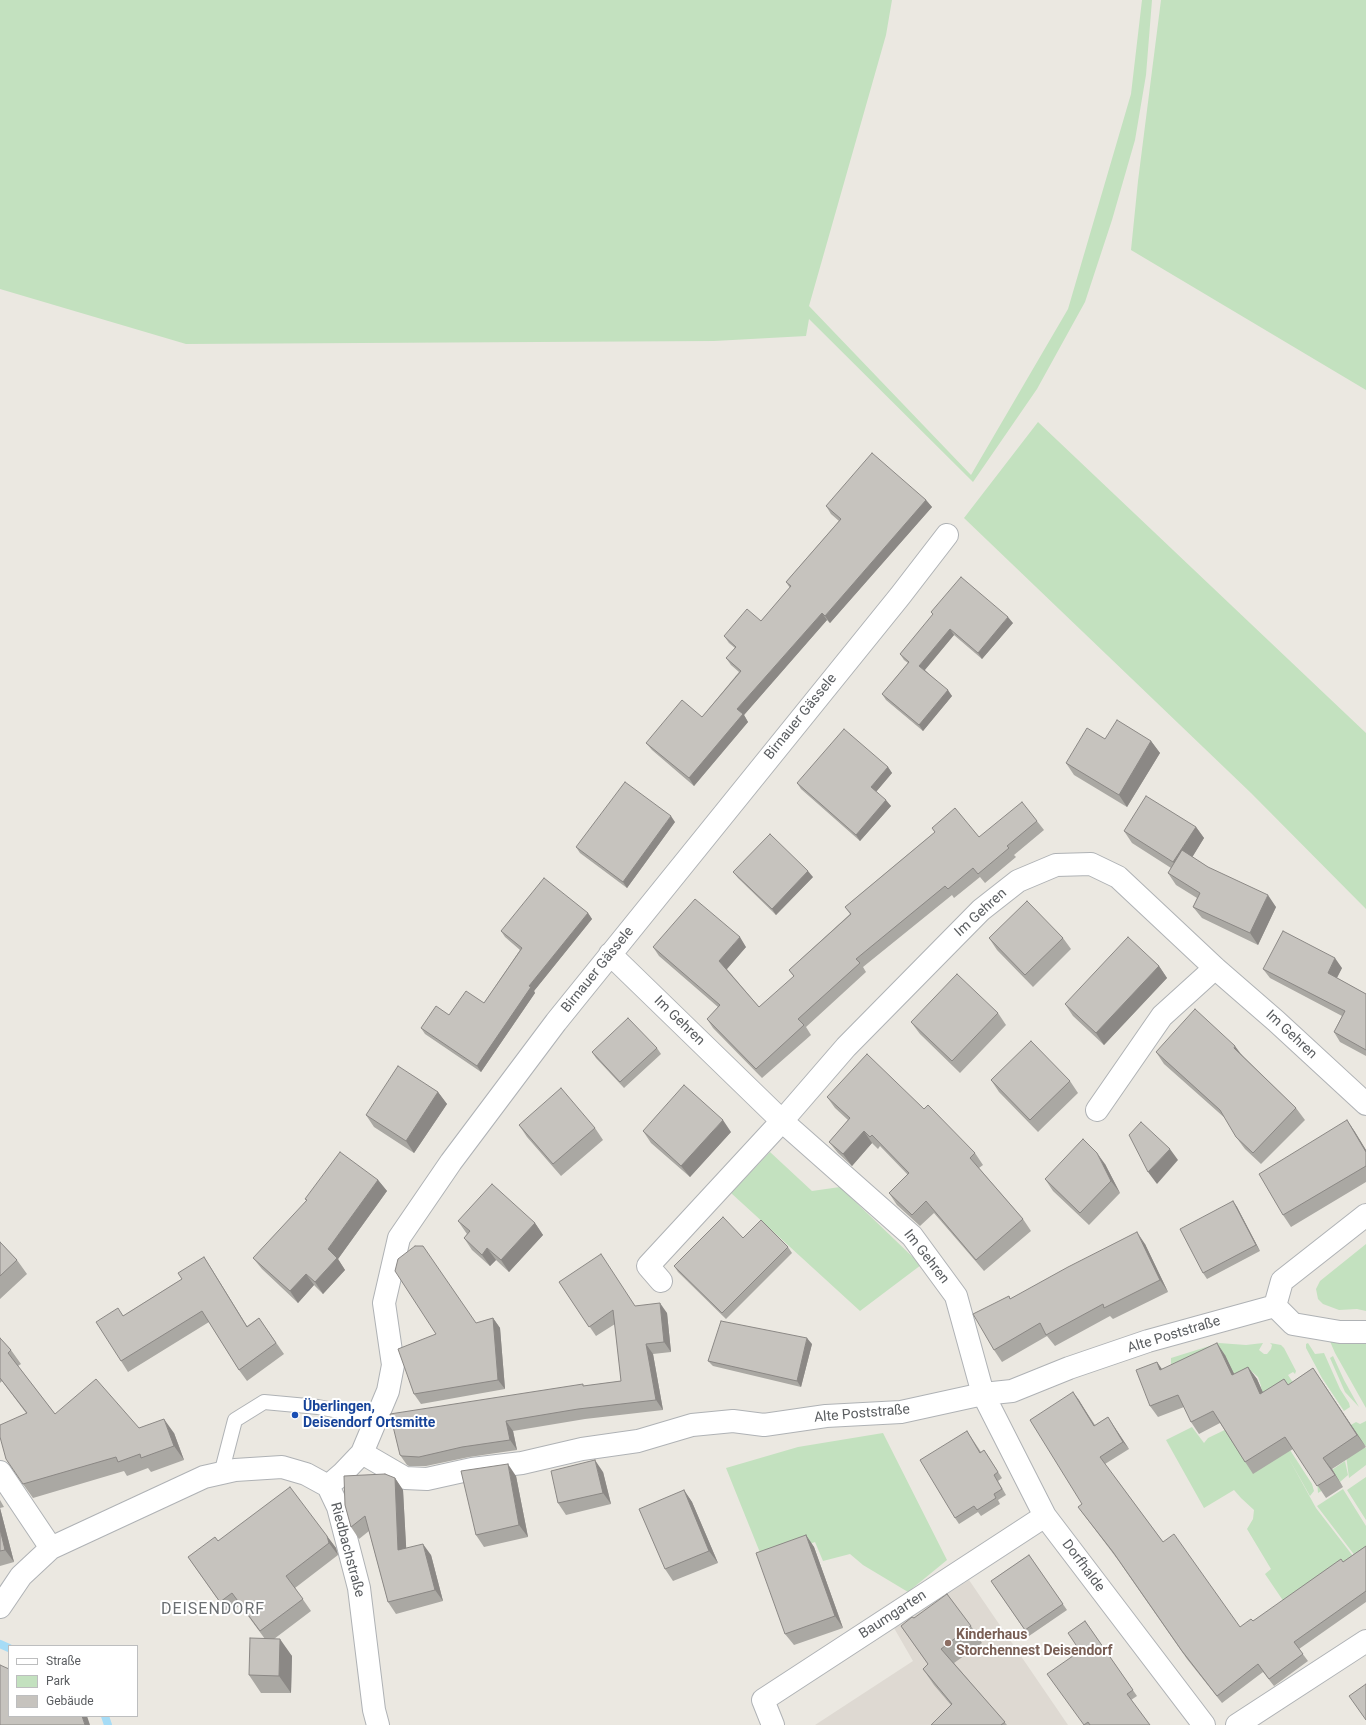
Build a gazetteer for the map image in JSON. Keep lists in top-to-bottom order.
{
  "streets": {
    "street": [
      "Birnauer Gässele",
      "Im Gehren",
      "Alte Poststraße",
      "Riedbachstraße",
      "Dorfhalde",
      "Baumgarten"
    ]
  },
  "crossings": [
    ["Birnauer Gässele", "Im Gehren"],
    ["Birnauer Gässele", "Alte Poststraße"],
    ["Im Gehren", "Alte Poststraße"],
    ["Im Gehren", "Dorfhalde"],
    ["Alte Poststraße", "Dorfhalde"],
    ["Dorfhalde", "Baumgarten"]
  ],
  "districts": ["DEISENDORF"],
  "places": ["Überlingen, Deisendorf Ortsmitte", "Kinderhaus Storchennest Deisendorf"],
  "legend": ["Straße", "Park", "Gebäude"]
}
